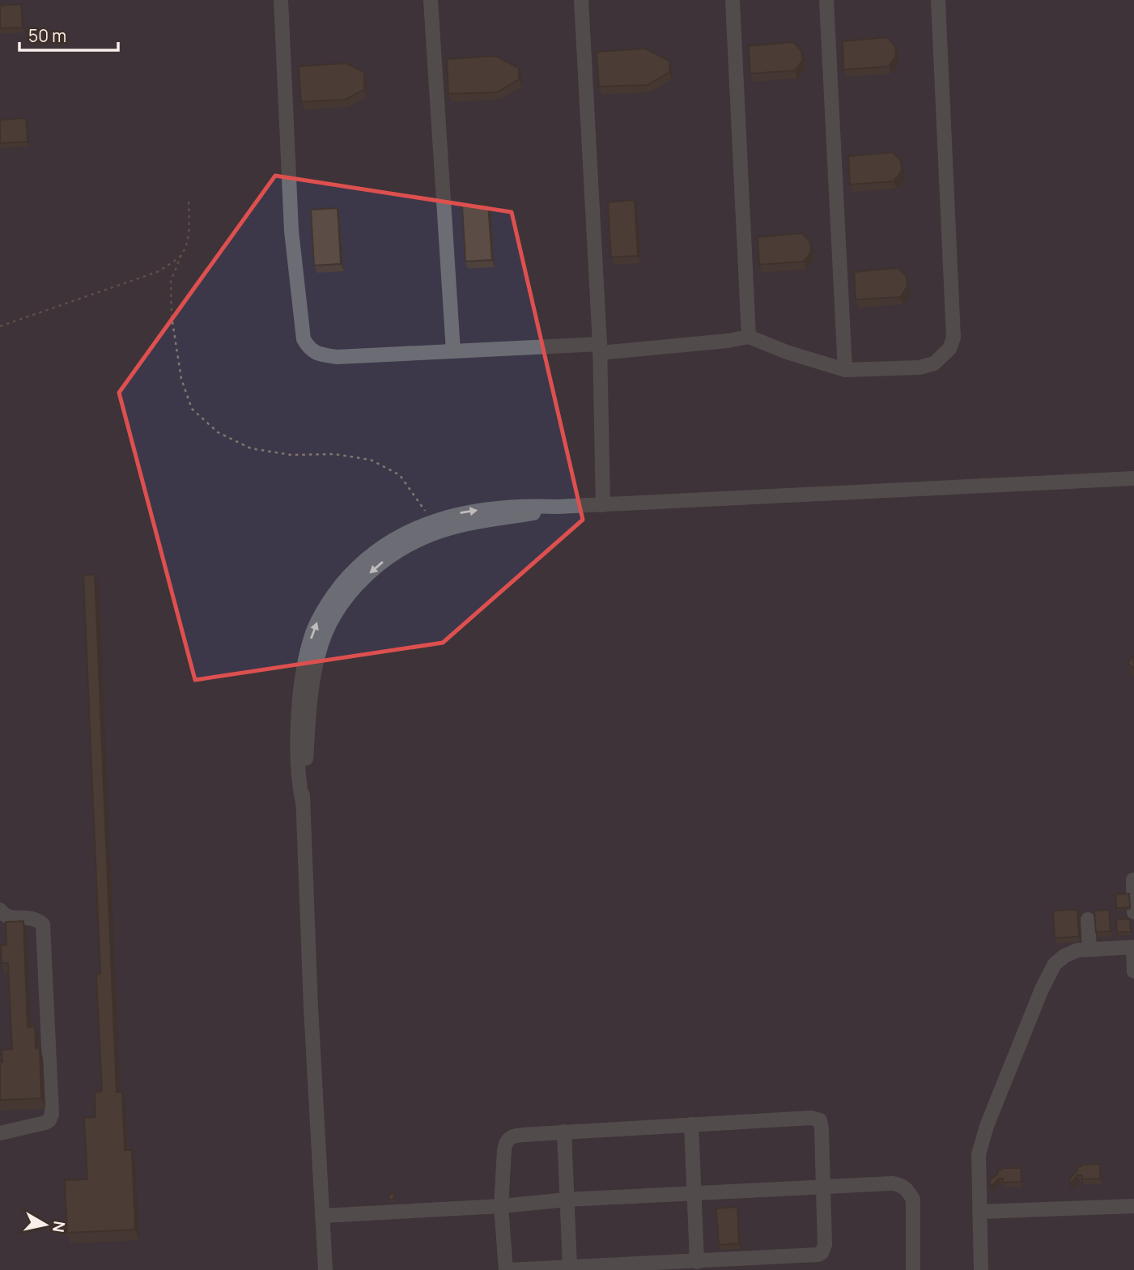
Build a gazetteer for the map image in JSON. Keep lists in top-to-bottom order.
{
  "scale_bar": "50 m",
  "north": "right"
}
